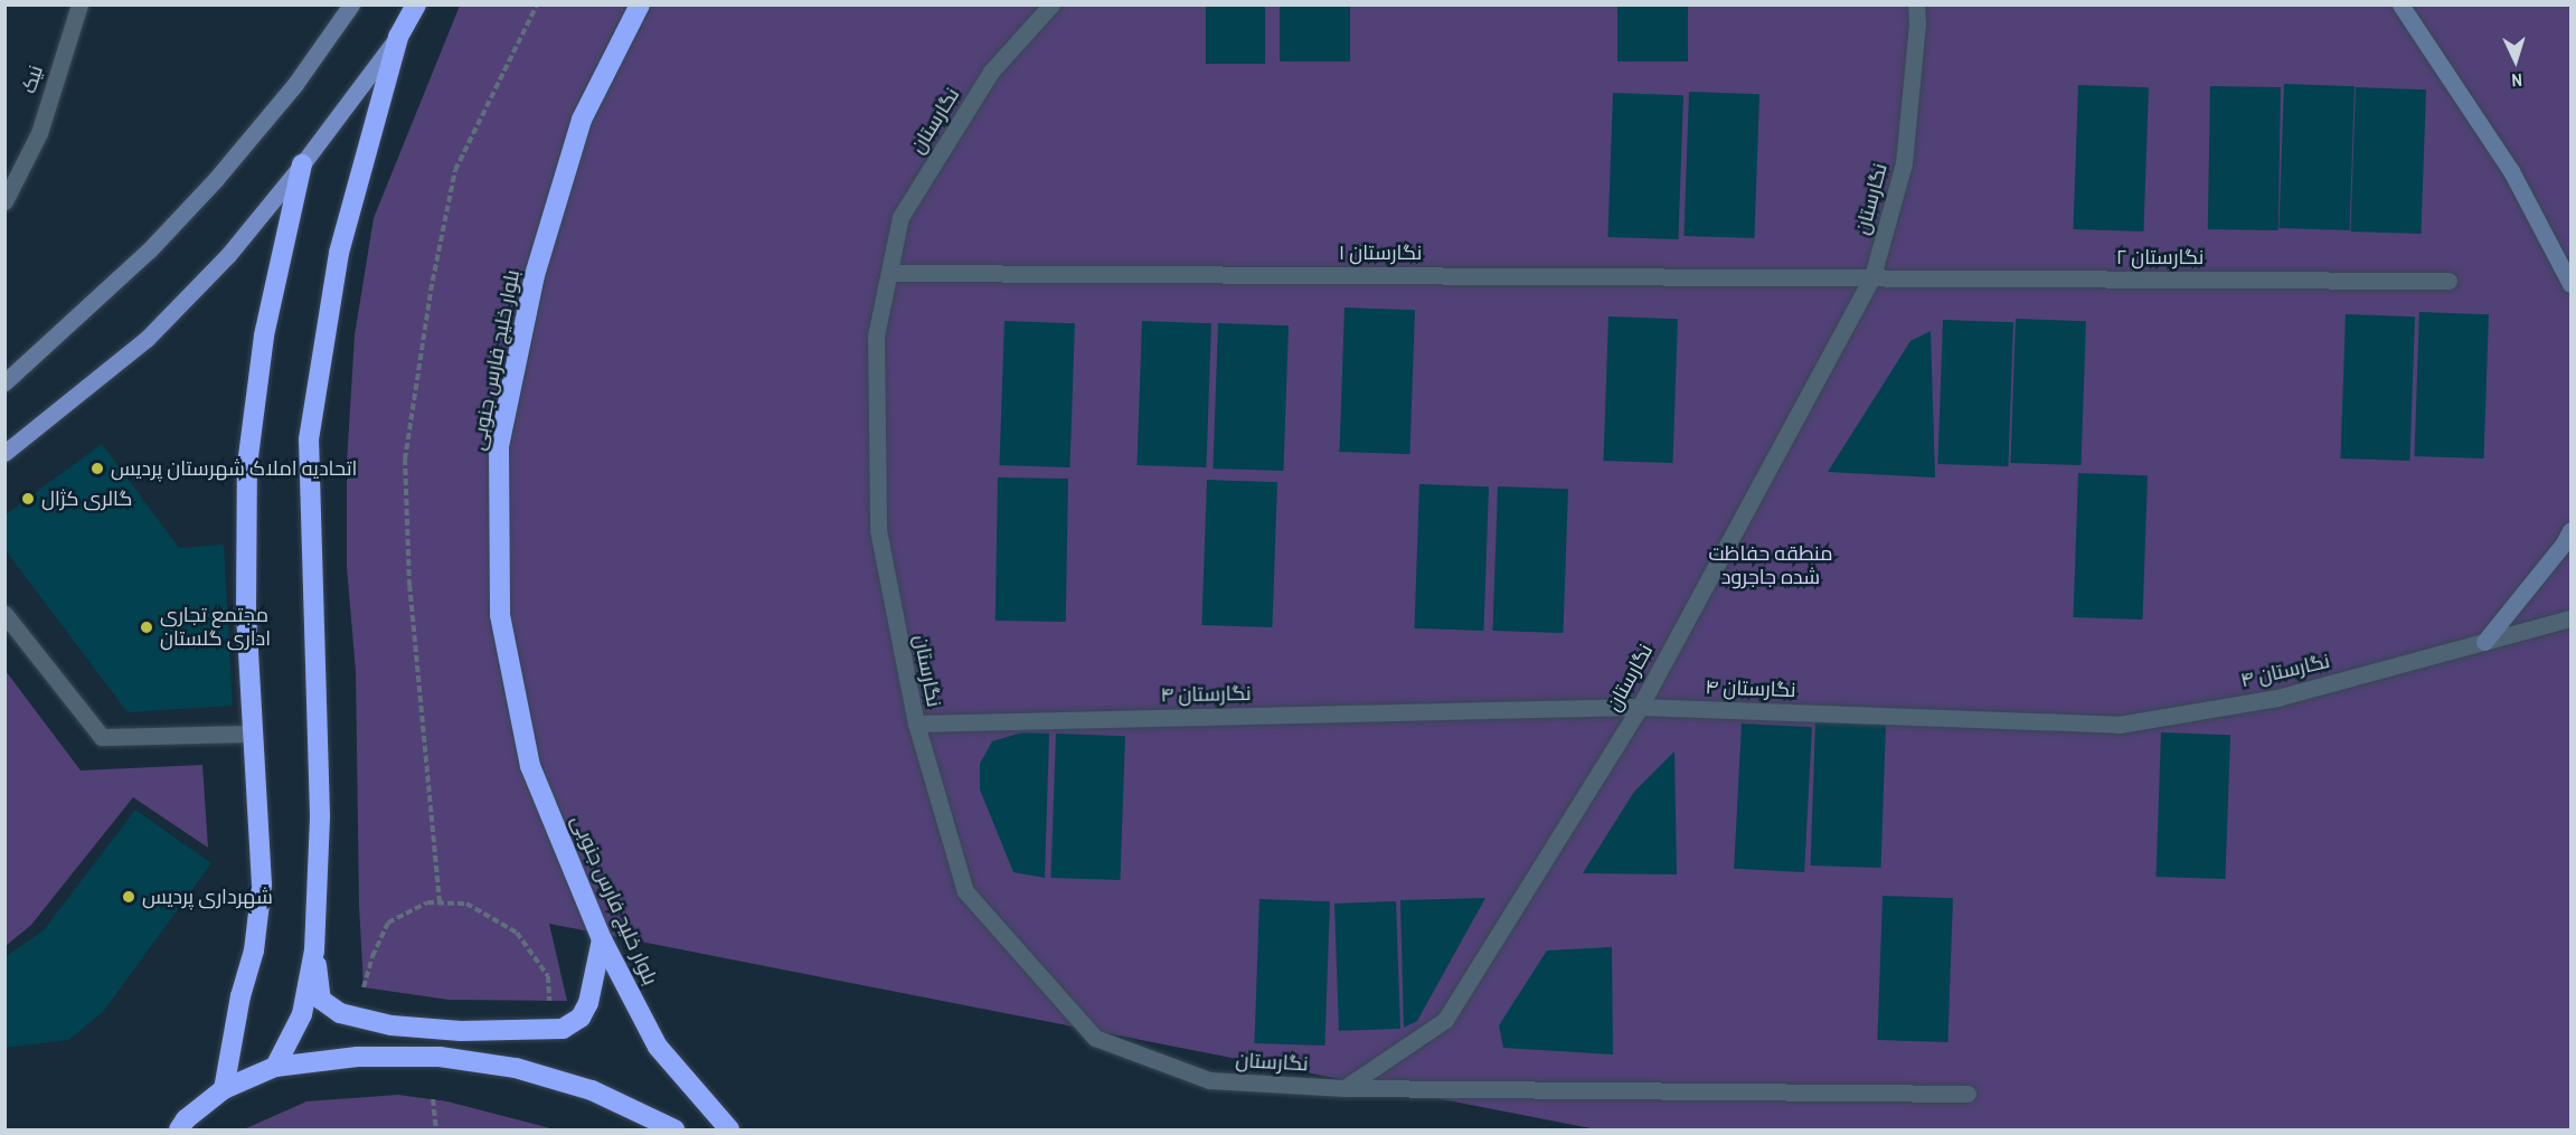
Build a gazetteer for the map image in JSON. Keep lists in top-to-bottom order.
{
  "streets": {
    "highway": ["بلوار خلیج فارس جنوبی"],
    "street": [
      "نیک",
      "نگارستان",
      "نگارستان ۱",
      "نگارستان ۲",
      "نگارستان ۴"
    ]
  },
  "crossings": [
    ["نگارستان", "نگارستان ۱"],
    ["نگارستان", "نگارستان ۲"],
    ["نگارستان", "نگارستان ۴"],
    ["نگارستان ۱", "نگارستان ۲"]
  ],
  "parks": ["منطقه حفاظت شده جاجرود"],
  "places": [
    "اتحادیه املاک شهرستان پردیس",
    "گالری کژال",
    "مجتمع تجاری اداری گلستان",
    "شهرداری پردیس"
  ],
  "north": "bottom"
}
